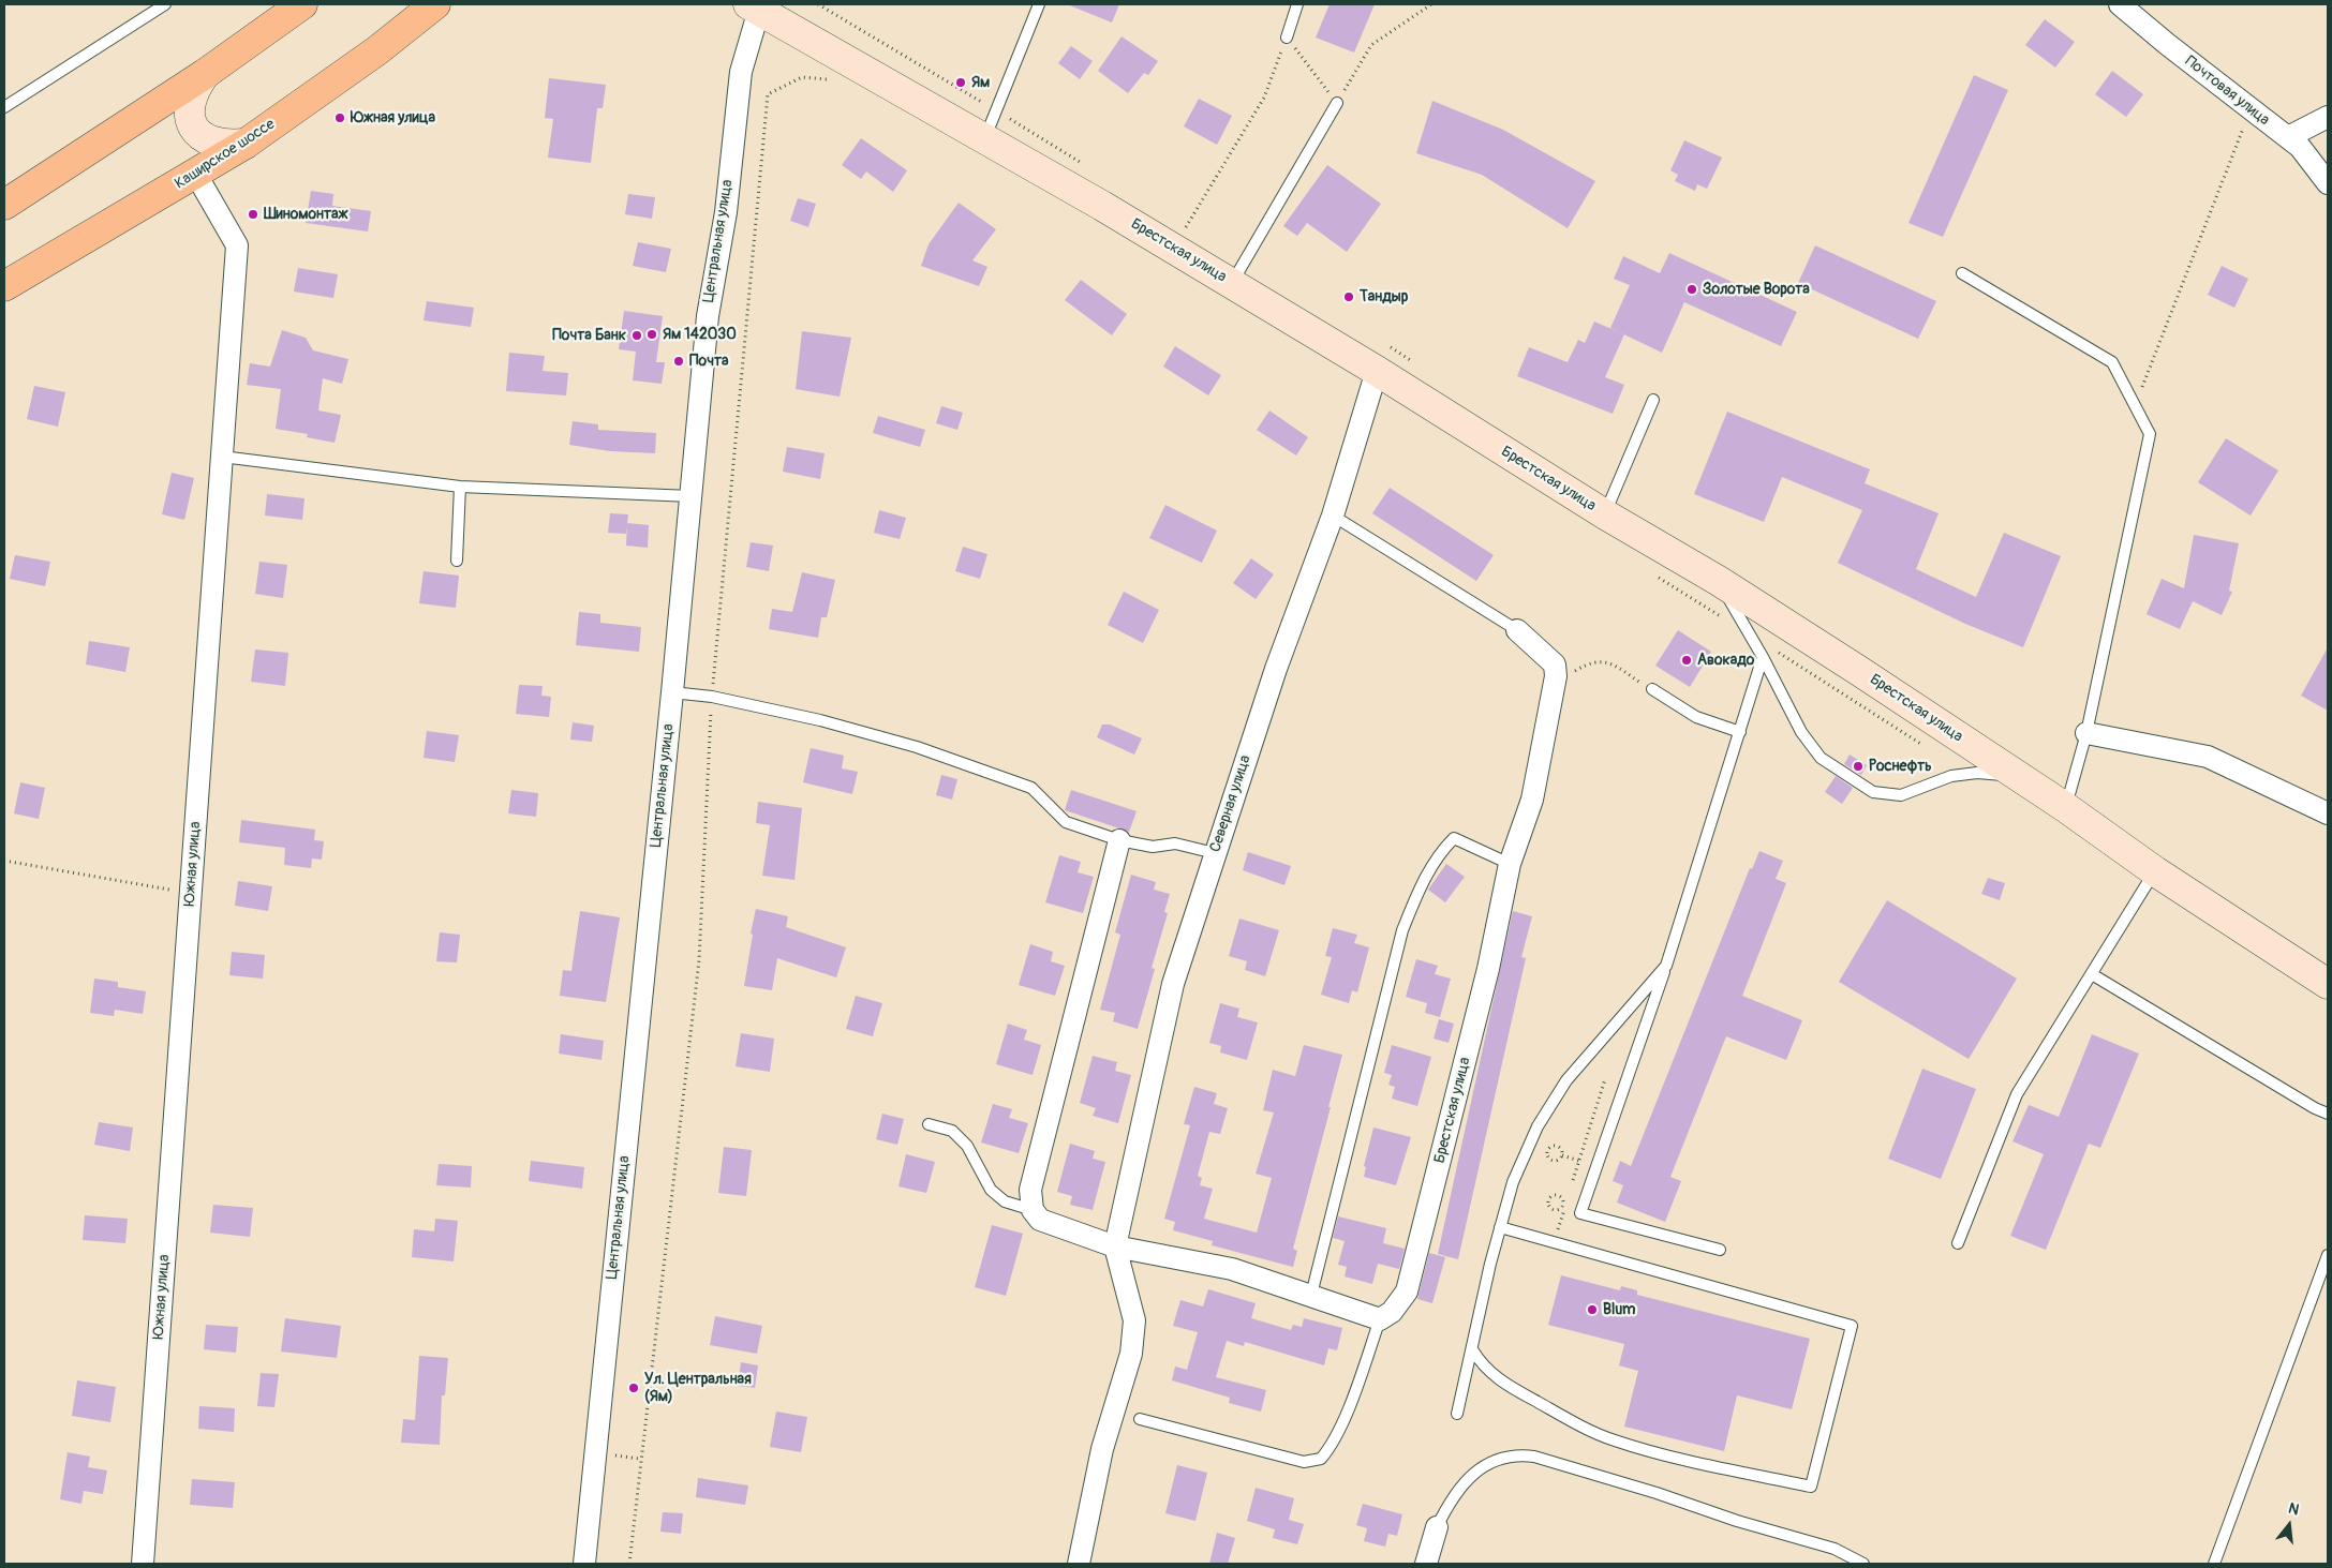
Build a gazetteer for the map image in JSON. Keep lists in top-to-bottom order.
{
  "streets": {
    "main road": ["Каширское шоссе", "Брестская улица"],
    "street": [
      "Почтовая улица",
      "Центральная улица",
      "Северная улица",
      "Южная улица"
    ]
  },
  "crossings": [
    ["Каширское шоссе", "Южная улица"],
    ["Центральная улица", "Брестская улица"],
    ["Брестская улица", "Северная улица"]
  ],
  "places": [
    "Ям",
    "Южная улица",
    "Шиномонтаж",
    "Золотые Ворота",
    "Тандыр",
    "Ям 142030",
    "Почта Банк",
    "Почта",
    "Авокадо",
    "Роснефть",
    "Blum",
    "Ул. Центральная (Ям)"
  ],
  "north": "top"
}
